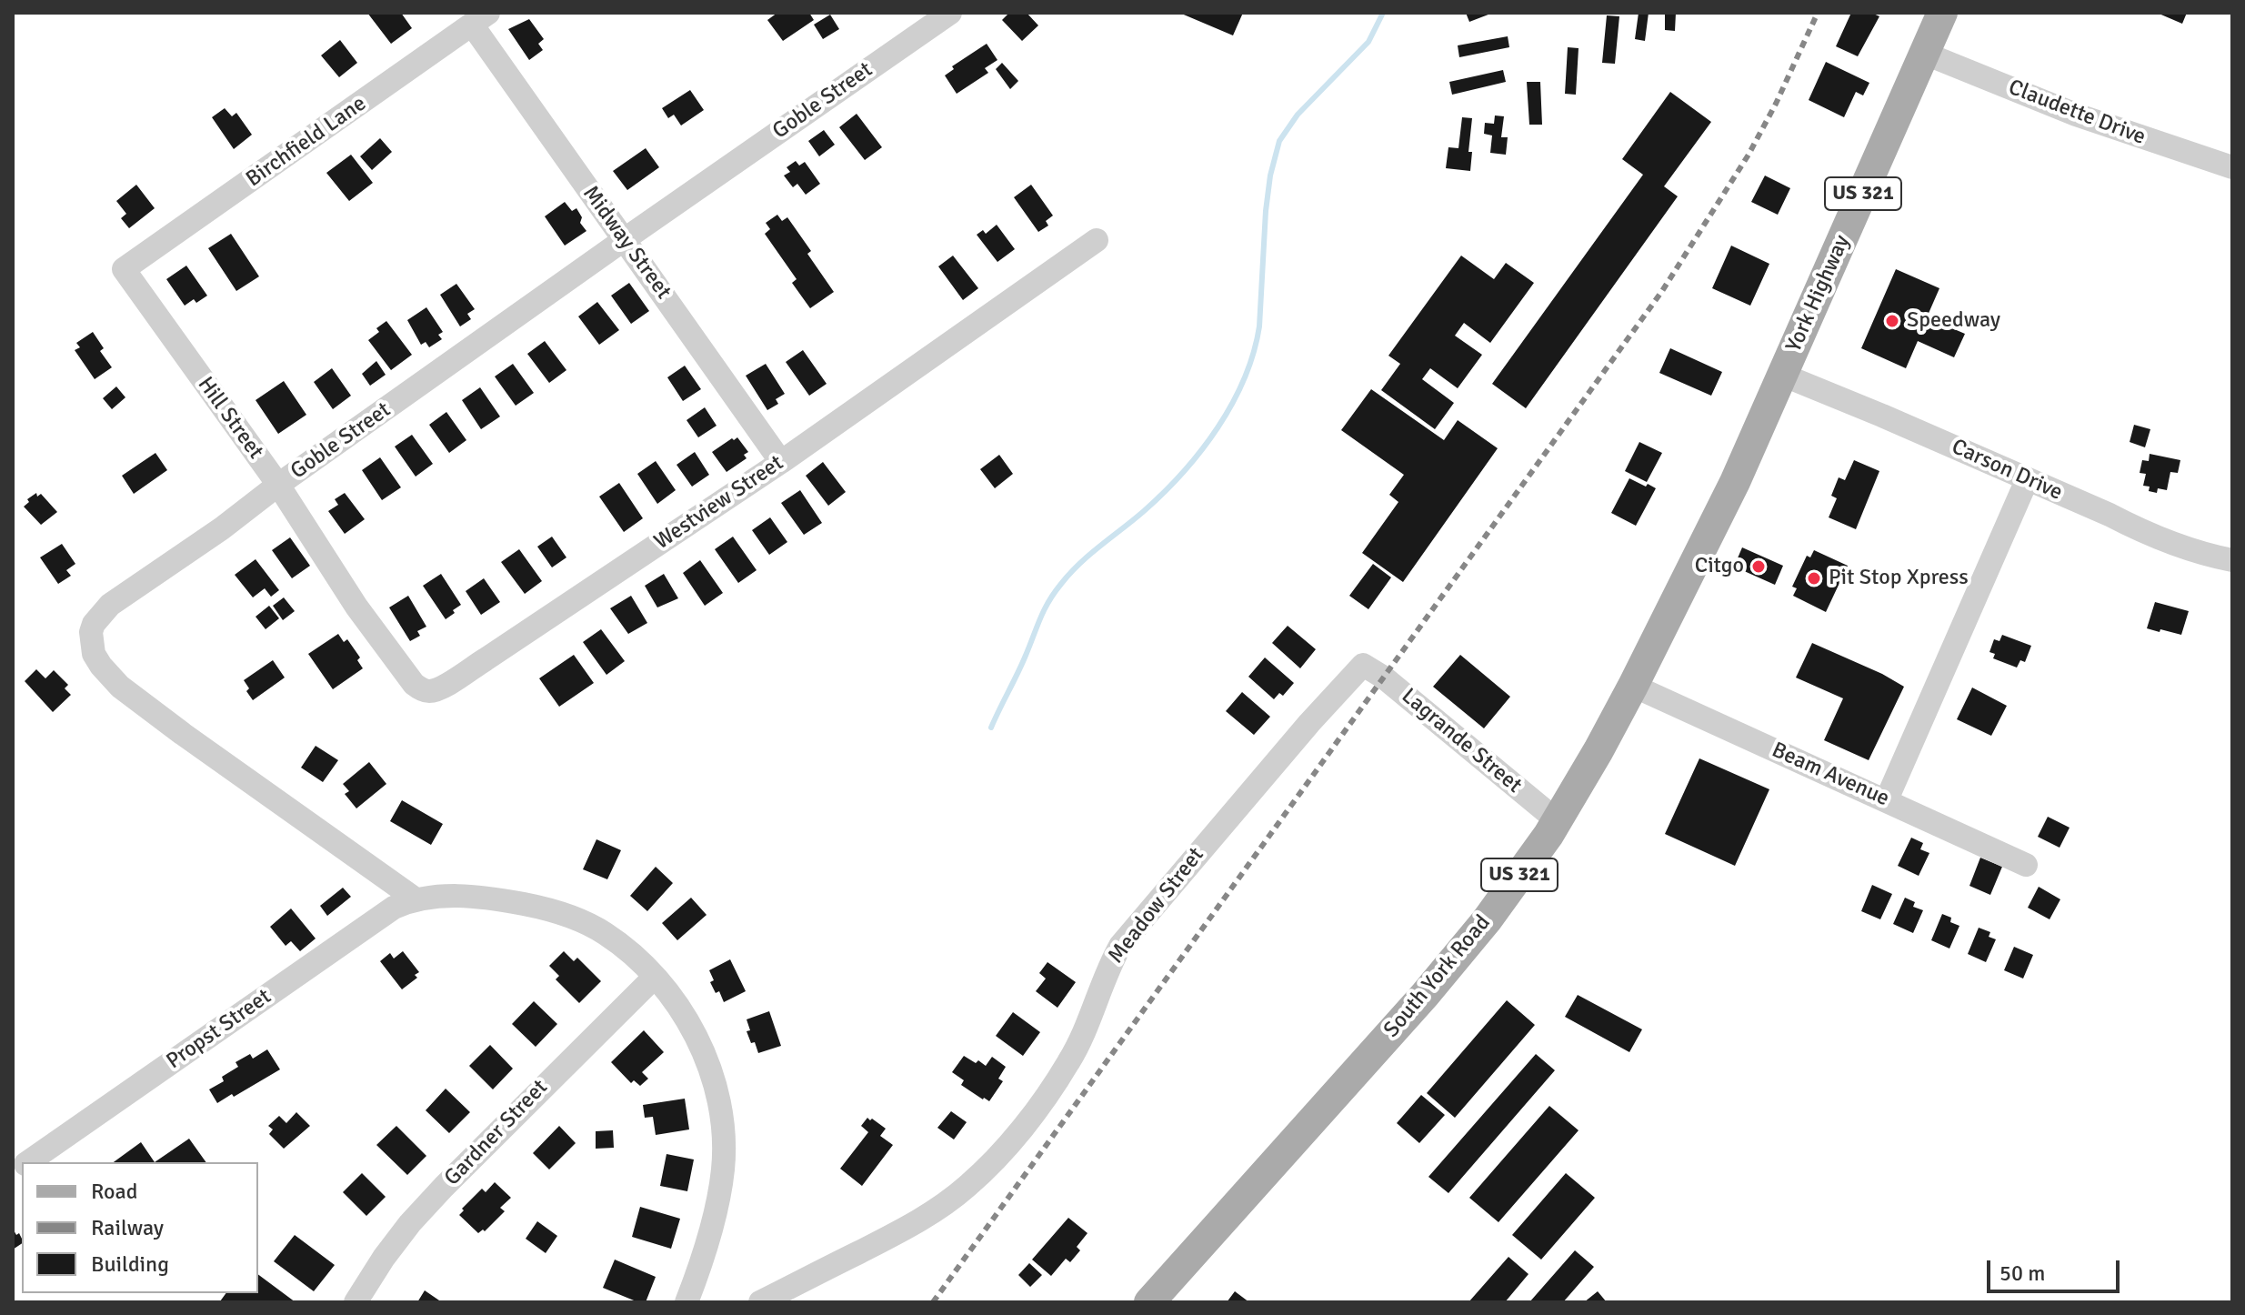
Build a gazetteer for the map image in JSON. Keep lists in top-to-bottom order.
{
  "streets": {
    "main road": ["US 321", "York Highway", "South York Road"],
    "street": [
      "Goble Street",
      "Claudette Drive",
      "Birchfield Lane",
      "Midway Street",
      "Hill Street",
      "Carson Drive",
      "Westview Street",
      "Lagrande Street",
      "Beam Avenue",
      "Meadow Street",
      "Propst Street",
      "Gardner Street"
    ]
  },
  "crossings": [
    ["Goble Street", "Midway Street"],
    ["Goble Street", "Hill Street"],
    ["Goble Street", "Propst Street"],
    ["Claudette Drive", "York Highway"],
    ["Birchfield Lane", "Midway Street"],
    ["Birchfield Lane", "Hill Street"],
    ["Midway Street", "Westview Street"],
    ["York Highway", "Carson Drive"],
    ["York Highway", "South York Road"],
    ["Hill Street", "Westview Street"],
    ["Carson Drive", "South York Road"],
    ["Lagrande Street", "Meadow Street"],
    ["Lagrande Street", "South York Road"],
    ["Beam Avenue", "South York Road"]
  ],
  "places": ["Speedway", "Citgo", "Pit Stop Xpress"],
  "legend": ["Road", "Railway", "Building"],
  "scale_bar": "50 m"
}
